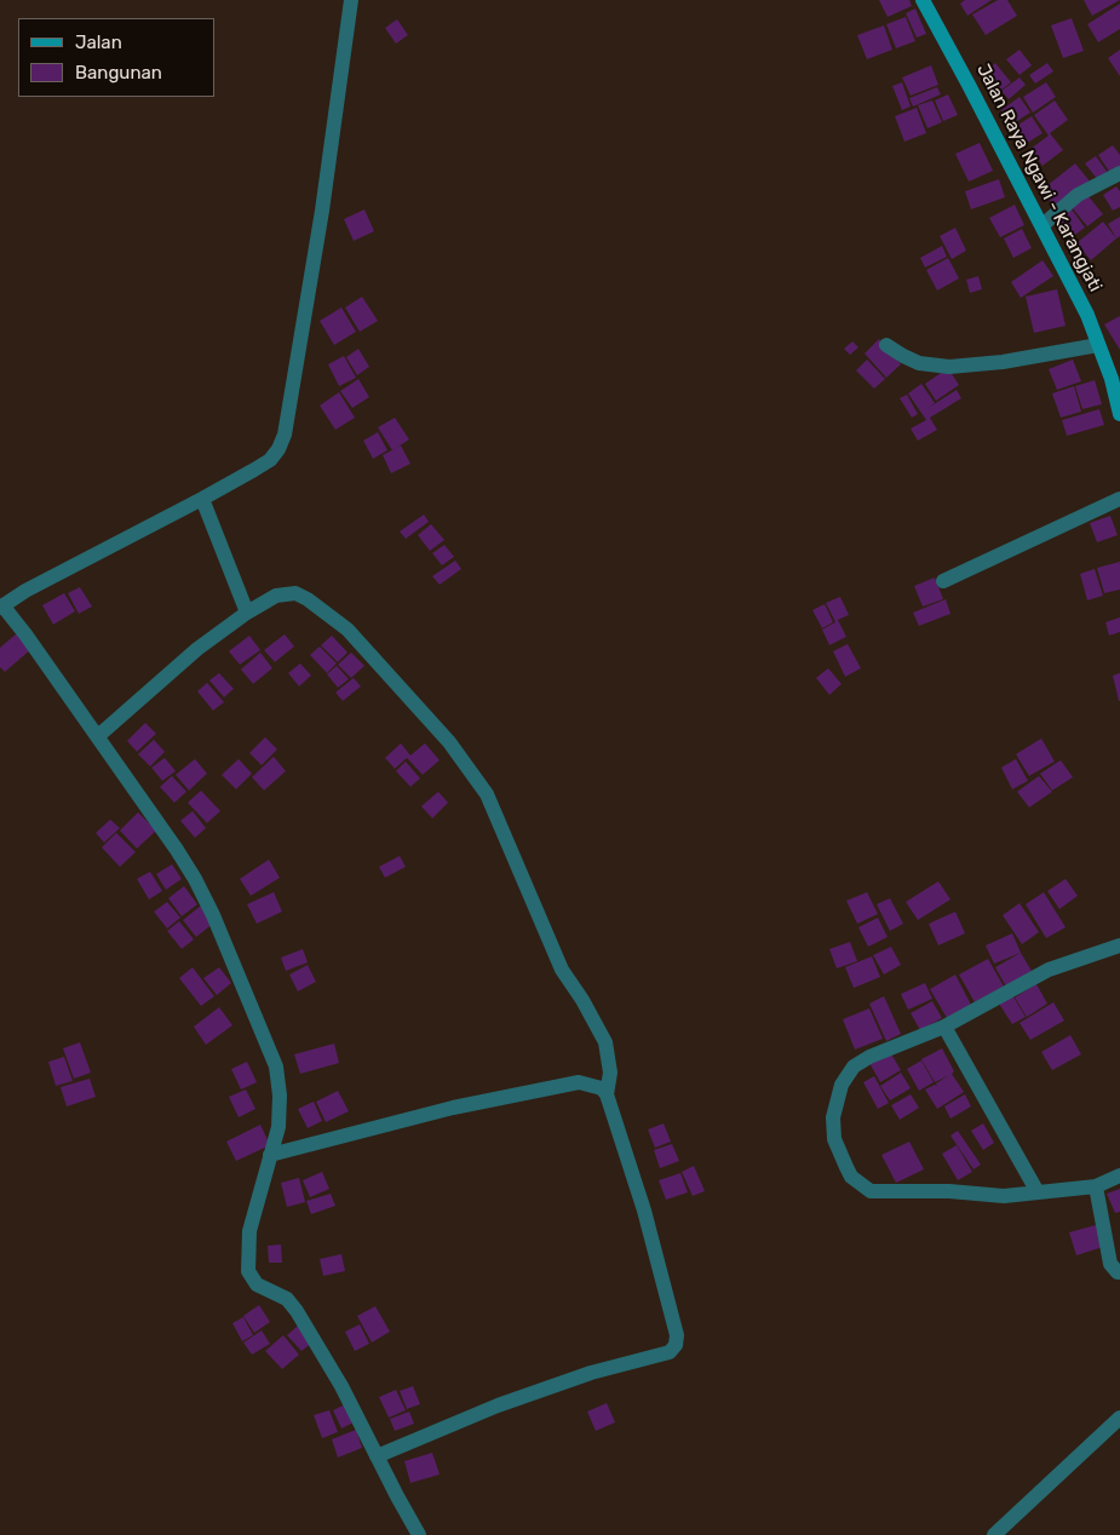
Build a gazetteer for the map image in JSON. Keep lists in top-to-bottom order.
{
  "streets": {
    "main road": ["Jalan Raya Ngawi - Karangjati"]
  },
  "legend": ["Jalan", "Bangunan"]
}
